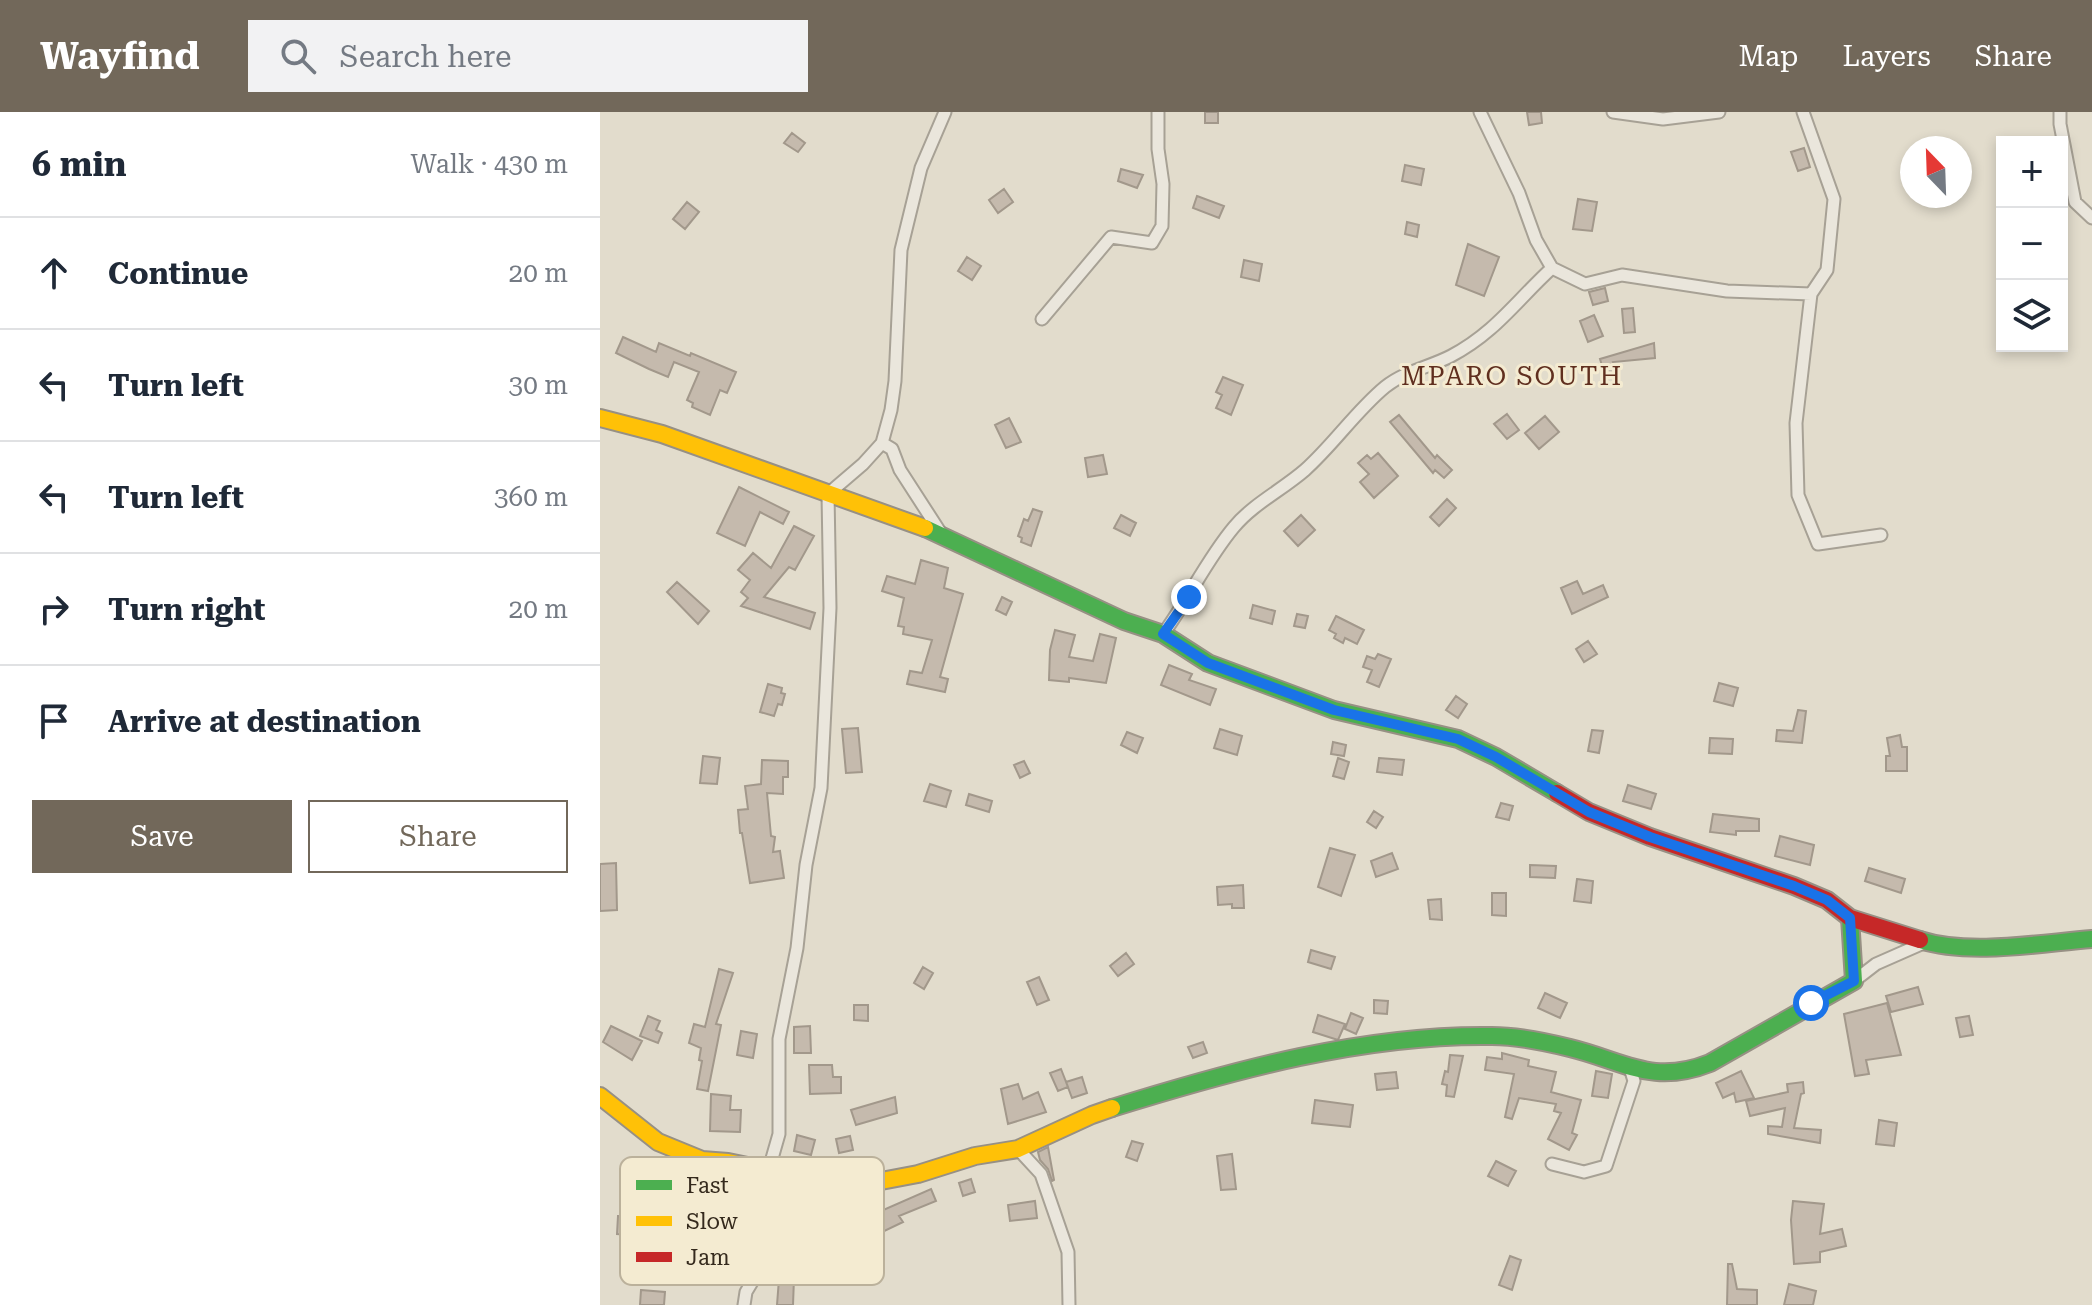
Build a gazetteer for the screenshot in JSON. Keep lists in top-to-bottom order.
{
  "districts": ["MPARO SOUTH"],
  "legend": ["Fast", "Slow", "Jam"],
  "north": "top left",
  "page": {
    "header": "Wayfind",
    "search": "Search here",
    "nav": ["Map", "Layers", "Share"],
    "heading": ["6 min", "Walk · 430 m"],
    "map_buttons": ["+", "−"],
    "list": [
      ["Continue", "20 m"],
      ["Turn left", "30 m"],
      ["Turn left", "360 m"],
      ["Turn right", "20 m"],
      "Arrive at destination"
    ],
    "buttons": ["Save", "Share"]
  }
}
